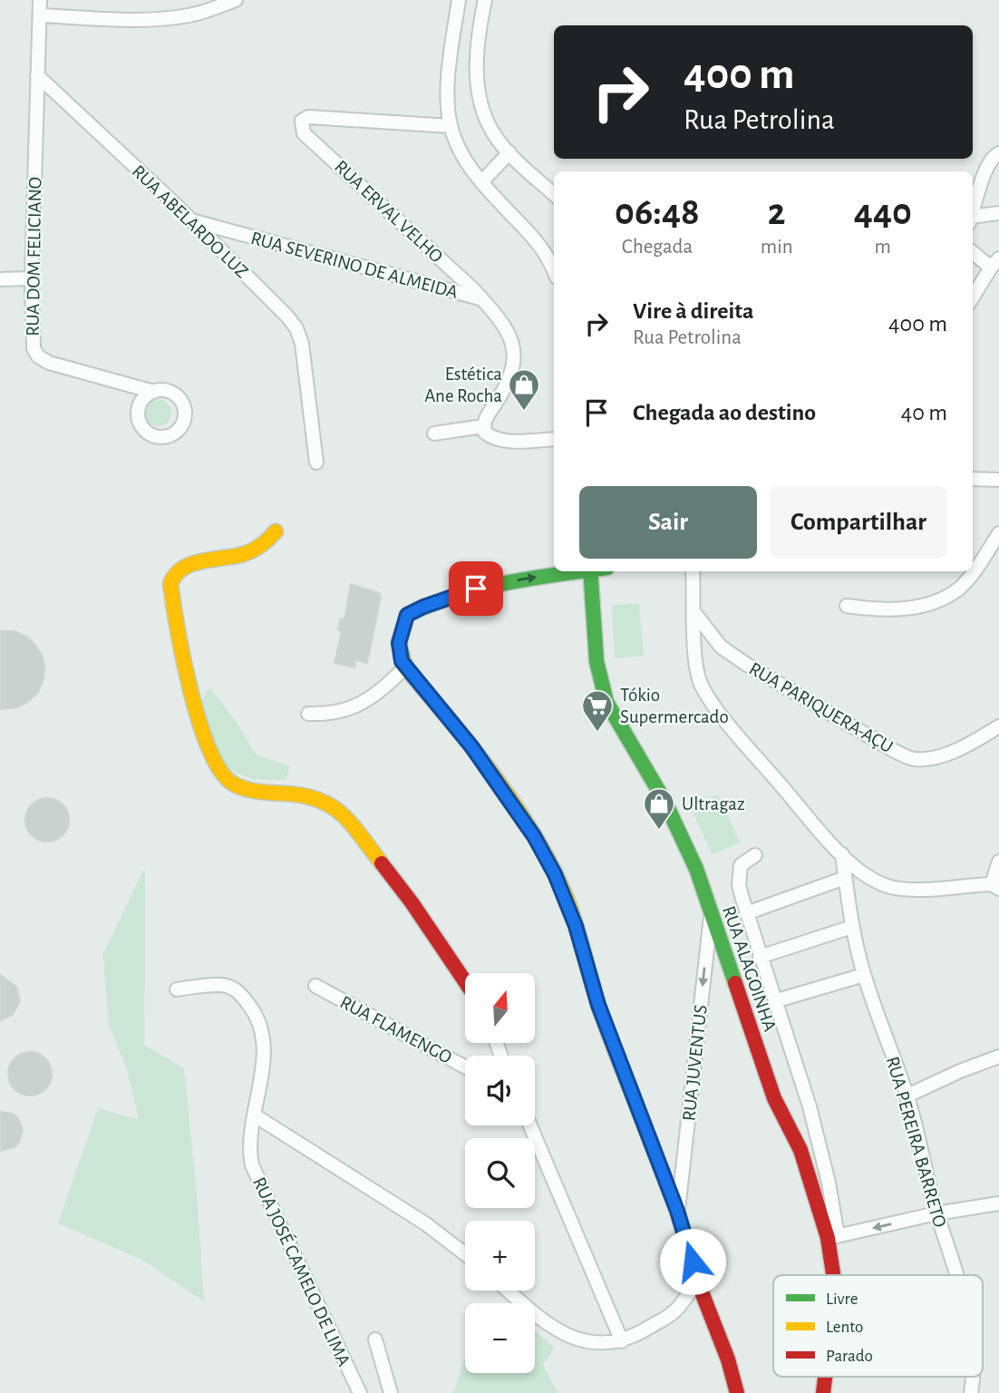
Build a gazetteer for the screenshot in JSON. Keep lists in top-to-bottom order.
{
  "streets": {
    "street": [
      "RUA ERVAL VELHO",
      "RUA ABELARDO LUZ",
      "RUA DOM FELICIANO",
      "RUA SEVERINO DE ALMEIDA",
      "RUA PARIQUERA-AÇU",
      "RUA ALAGOINHA",
      "RUA FLAMENGO",
      "RUA JUVENTUS",
      "RUA PEREIRA BARRETO",
      "RUA JOSÉ CAMELO DE LIMA"
    ]
  },
  "crossings": [
    ["RUA ERVAL VELHO", "RUA SEVERINO DE ALMEIDA"],
    ["RUA ABELARDO LUZ", "RUA DOM FELICIANO"],
    ["RUA ABELARDO LUZ", "RUA SEVERINO DE ALMEIDA"],
    ["RUA ALAGOINHA", "RUA JUVENTUS"]
  ],
  "places": {
    "shop": ["Estética Ane Rocha", "Ultragaz"],
    "supermarket": ["Tókio Supermercado"]
  },
  "legend": ["Livre", "Lento", "Parado"],
  "north": "top",
  "page": {
    "turn": ["400 m", "Rua Petrolina"],
    "eta": [
      "06:48",
      "Chegada",
      "2",
      "min",
      "440",
      "m"
    ],
    "list": [
      {
        "name": "Vire à direita",
        "note": "Rua Petrolina",
        "value": "400 m"
      },
      {
        "name": "Chegada ao destino",
        "value": "40 m"
      }
    ],
    "buttons": ["Sair", "Compartilhar"],
    "map_buttons": ["+", "−"]
  }
}
